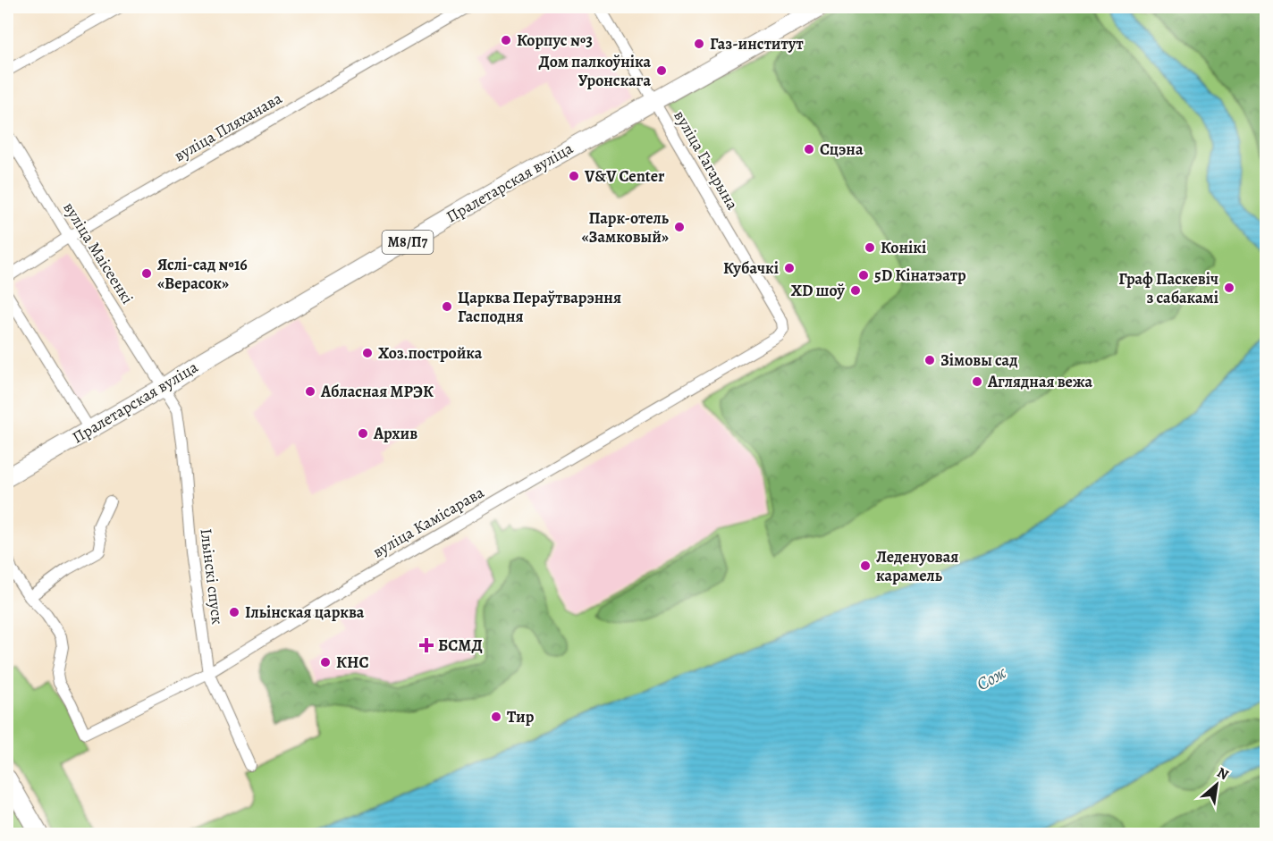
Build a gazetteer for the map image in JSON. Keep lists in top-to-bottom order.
{
  "streets": {
    "main road": ["Пралетарская вуліца", "М8/П7"],
    "street": [
      "вуліца Пляханава",
      "вуліца Гагарына",
      "вуліца Маісеенкі",
      "вуліца Камісарава",
      "Ільінскі спуск"
    ]
  },
  "crossings": [
    ["вуліца Пляханава", "вуліца Маісеенкі"],
    ["вуліца Гагарына", "Пралетарская вуліца"],
    ["вуліца Гагарына", "вуліца Камісарава"],
    ["Пралетарская вуліца", "вуліца Маісеенкі"],
    ["Пралетарская вуліца", "Ільінскі спуск"],
    ["вуліца Маісеенкі", "Ільінскі спуск"],
    ["вуліца Камісарава", "Ільінскі спуск"]
  ],
  "water": ["Сож"],
  "places": {
    "other": [
      "Корпус №3",
      "Газ-институт",
      "Дом палкоўніка Уронскага",
      "Сцэна",
      "V&V Center",
      "Парк-отель «Замковый»",
      "Конікі",
      "Кубачкі",
      "Яслі-сад №16 «Верасок»",
      "5D Кінатэатр",
      "Граф Паскевіч з сабакамі",
      "XD шоў",
      "Царква Пераўтварэння Гасподня",
      "Хоз.постройка",
      "Зімовы сад",
      "Аглядная вежа",
      "Абласная МРЭК",
      "Архив",
      "Леденуовая карамель",
      "Ільінская царква",
      "КНС",
      "Тир"
    ],
    "health": ["БСМД"]
  },
  "north": "top right"
}
